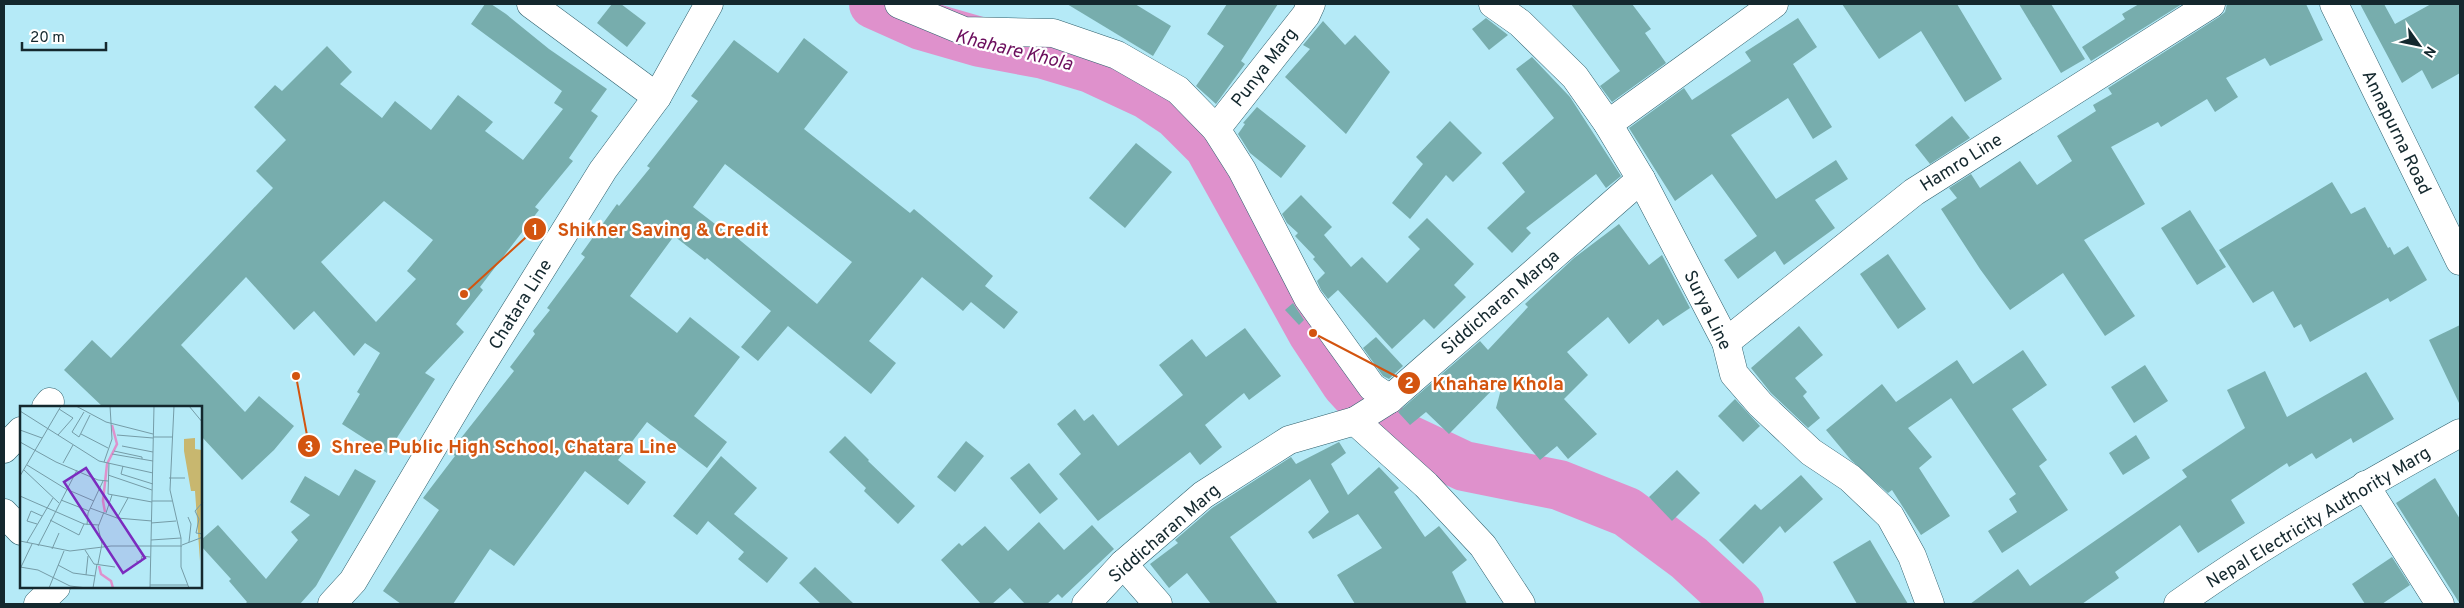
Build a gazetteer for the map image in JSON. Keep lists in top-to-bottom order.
{
  "streets": {
    "street": [
      "Punya Marg",
      "Annapurna Road",
      "Hamro Line",
      "Siddicharan Marga",
      "Chatara Line",
      "Surya Line",
      "Nepal Electricity Authority Marg",
      "Siddicharan Marg"
    ]
  },
  "crossings": [
    ["Hamro Line", "Surya Line"],
    ["Siddicharan Marga", "Surya Line"],
    ["Siddicharan Marga", "Siddicharan Marg"]
  ],
  "water": ["Khahare Khola"],
  "places": ["Shikher Saving & Credit", "Khahare Khola", "Shree Public High School, Chatara Line"],
  "scale_bar": "20 m",
  "north": "bottom right"
}
